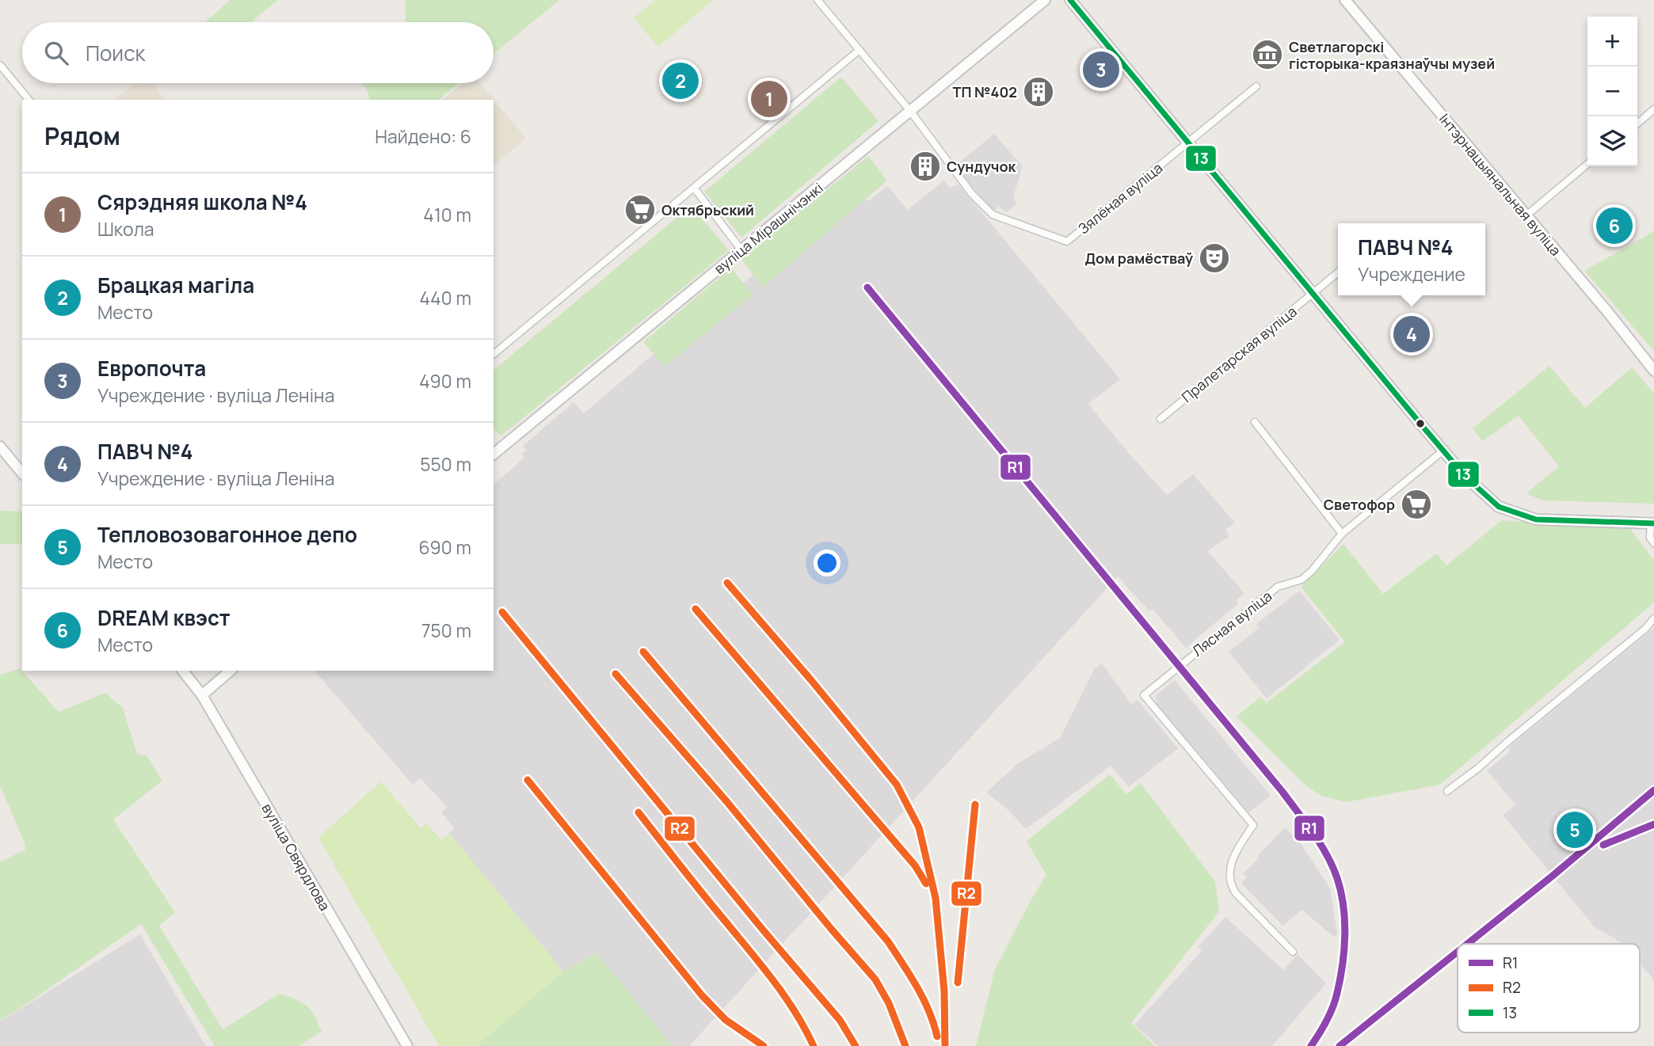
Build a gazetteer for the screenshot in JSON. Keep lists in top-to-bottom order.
{
  "streets": {
    "street": [
      "Інтэрнацыянальная вуліца",
      "Зялёная вуліца",
      "вуліца Мірашнічэнкі",
      "Пралетарская вуліца",
      "Лясная вуліца",
      "вуліца Свярдлова"
    ]
  },
  "crossings": [
    ["Зялёная вуліца", "вуліца Мірашнічэнкі"]
  ],
  "places": {
    "museum": ["Светлагорскі гісторыка-краязнаўчы музей"],
    "building": ["ТП №402", "Сундучок"],
    "supermarket": ["Октябрьский", "Светофор"],
    "theatre": ["Дом рамёстваў"]
  },
  "lines": ["transit line 13", "transit line R1", "transit line R2"],
  "legend": ["R1", "R2", "13"],
  "page": {
    "map_buttons": ["+", "−"],
    "search": "Поиск",
    "pins": [
      "3",
      "2",
      "1",
      "6",
      "4",
      "5"
    ],
    "heading": ["Рядом", "Найдено: 6"],
    "list": [
      {
        "mark": "1",
        "name": "Сярэдняя школа №4",
        "note": "Школа",
        "value": "410 m"
      },
      {
        "mark": "2",
        "name": "Брацкая магіла",
        "note": "Место",
        "value": "440 m"
      },
      {
        "mark": "3",
        "name": "Европочта",
        "note": "Учреждение · вуліца Леніна",
        "value": "490 m"
      },
      {
        "mark": "4",
        "name": "ПАВЧ №4",
        "note": "Учреждение · вуліца Леніна",
        "value": "550 m"
      },
      {
        "mark": "5",
        "name": "Тепловозовагонное депо",
        "note": "Место",
        "value": "690 m"
      },
      {
        "mark": "6",
        "name": "DREAM квэст",
        "note": "Место",
        "value": "750 m"
      }
    ],
    "popup": ["ПАВЧ №4", "Учреждение"]
  }
}
